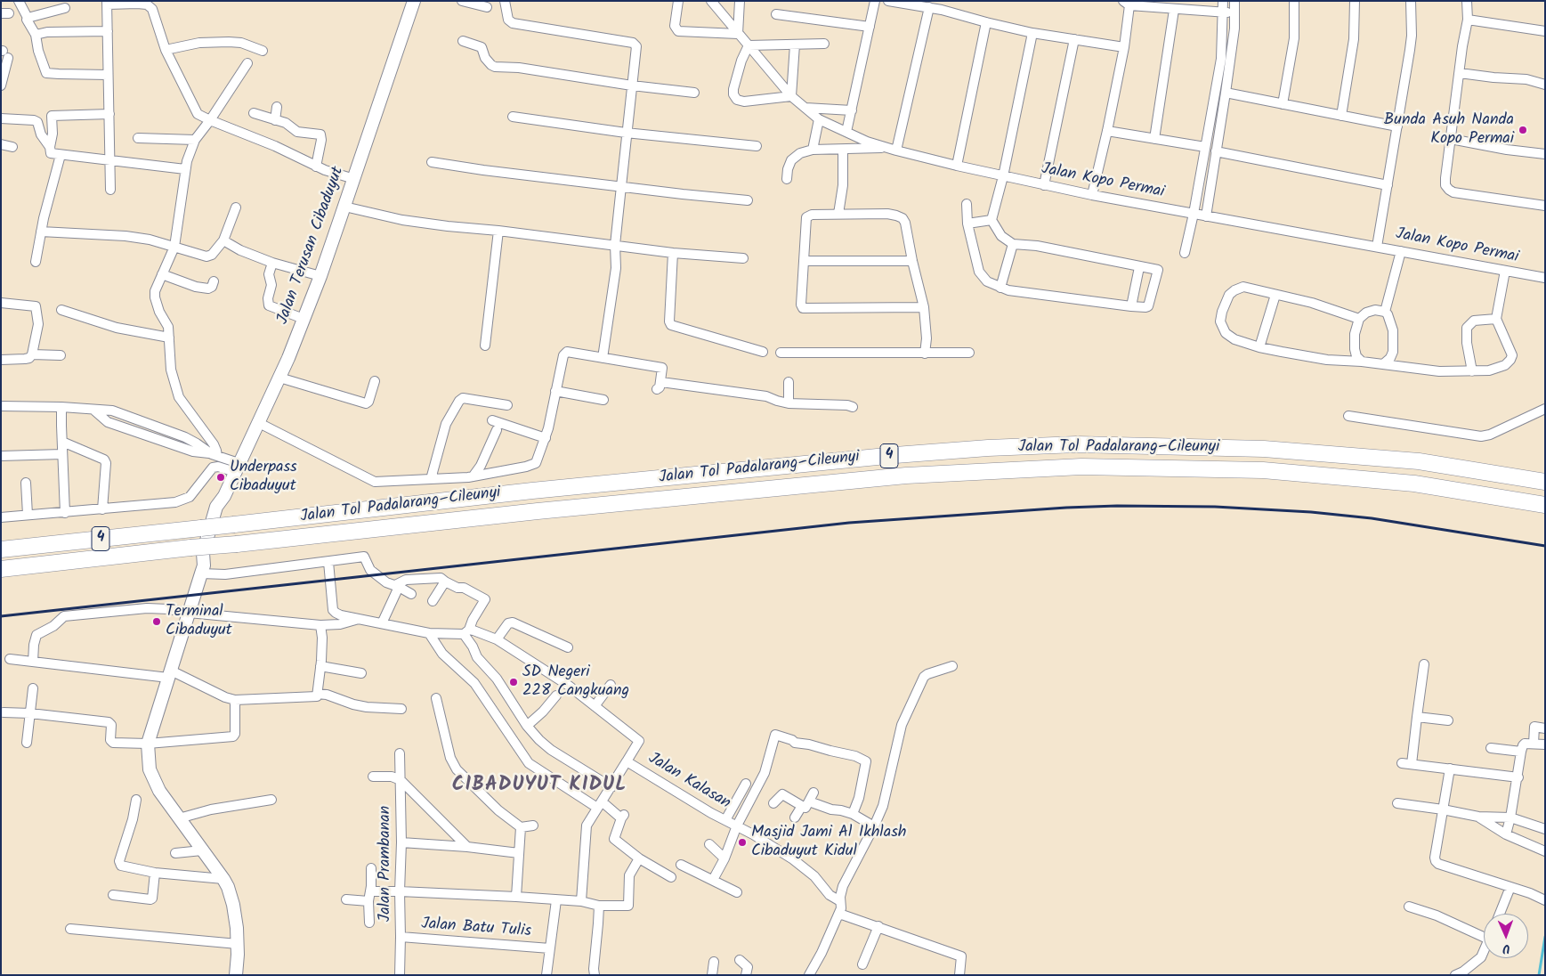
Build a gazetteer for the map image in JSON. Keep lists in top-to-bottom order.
{
  "streets": {
    "highway": ["Jalan Tol Padalarang–Cileunyi", "4"],
    "main road": ["Jalan Terusan Cibaduyut"],
    "street": [
      "Jalan Kopo Permai",
      "Jalan Kalasan",
      "Jalan Prambanan",
      "Jalan Batu Tulis"
    ]
  },
  "crossings": [
    ["Jalan Prambanan", "Jalan Batu Tulis"]
  ],
  "districts": ["CIBADUYUT KIDUL"],
  "places": [
    "Bunda Asuh Nanda Kopo Permai",
    "Underpass Cibaduyut",
    "Terminal Cibaduyut",
    "SD Negeri 228 Cangkuang",
    "Masjid Jami Al Ikhlash Cibaduyut Kidul"
  ],
  "north": "bottom"
}
